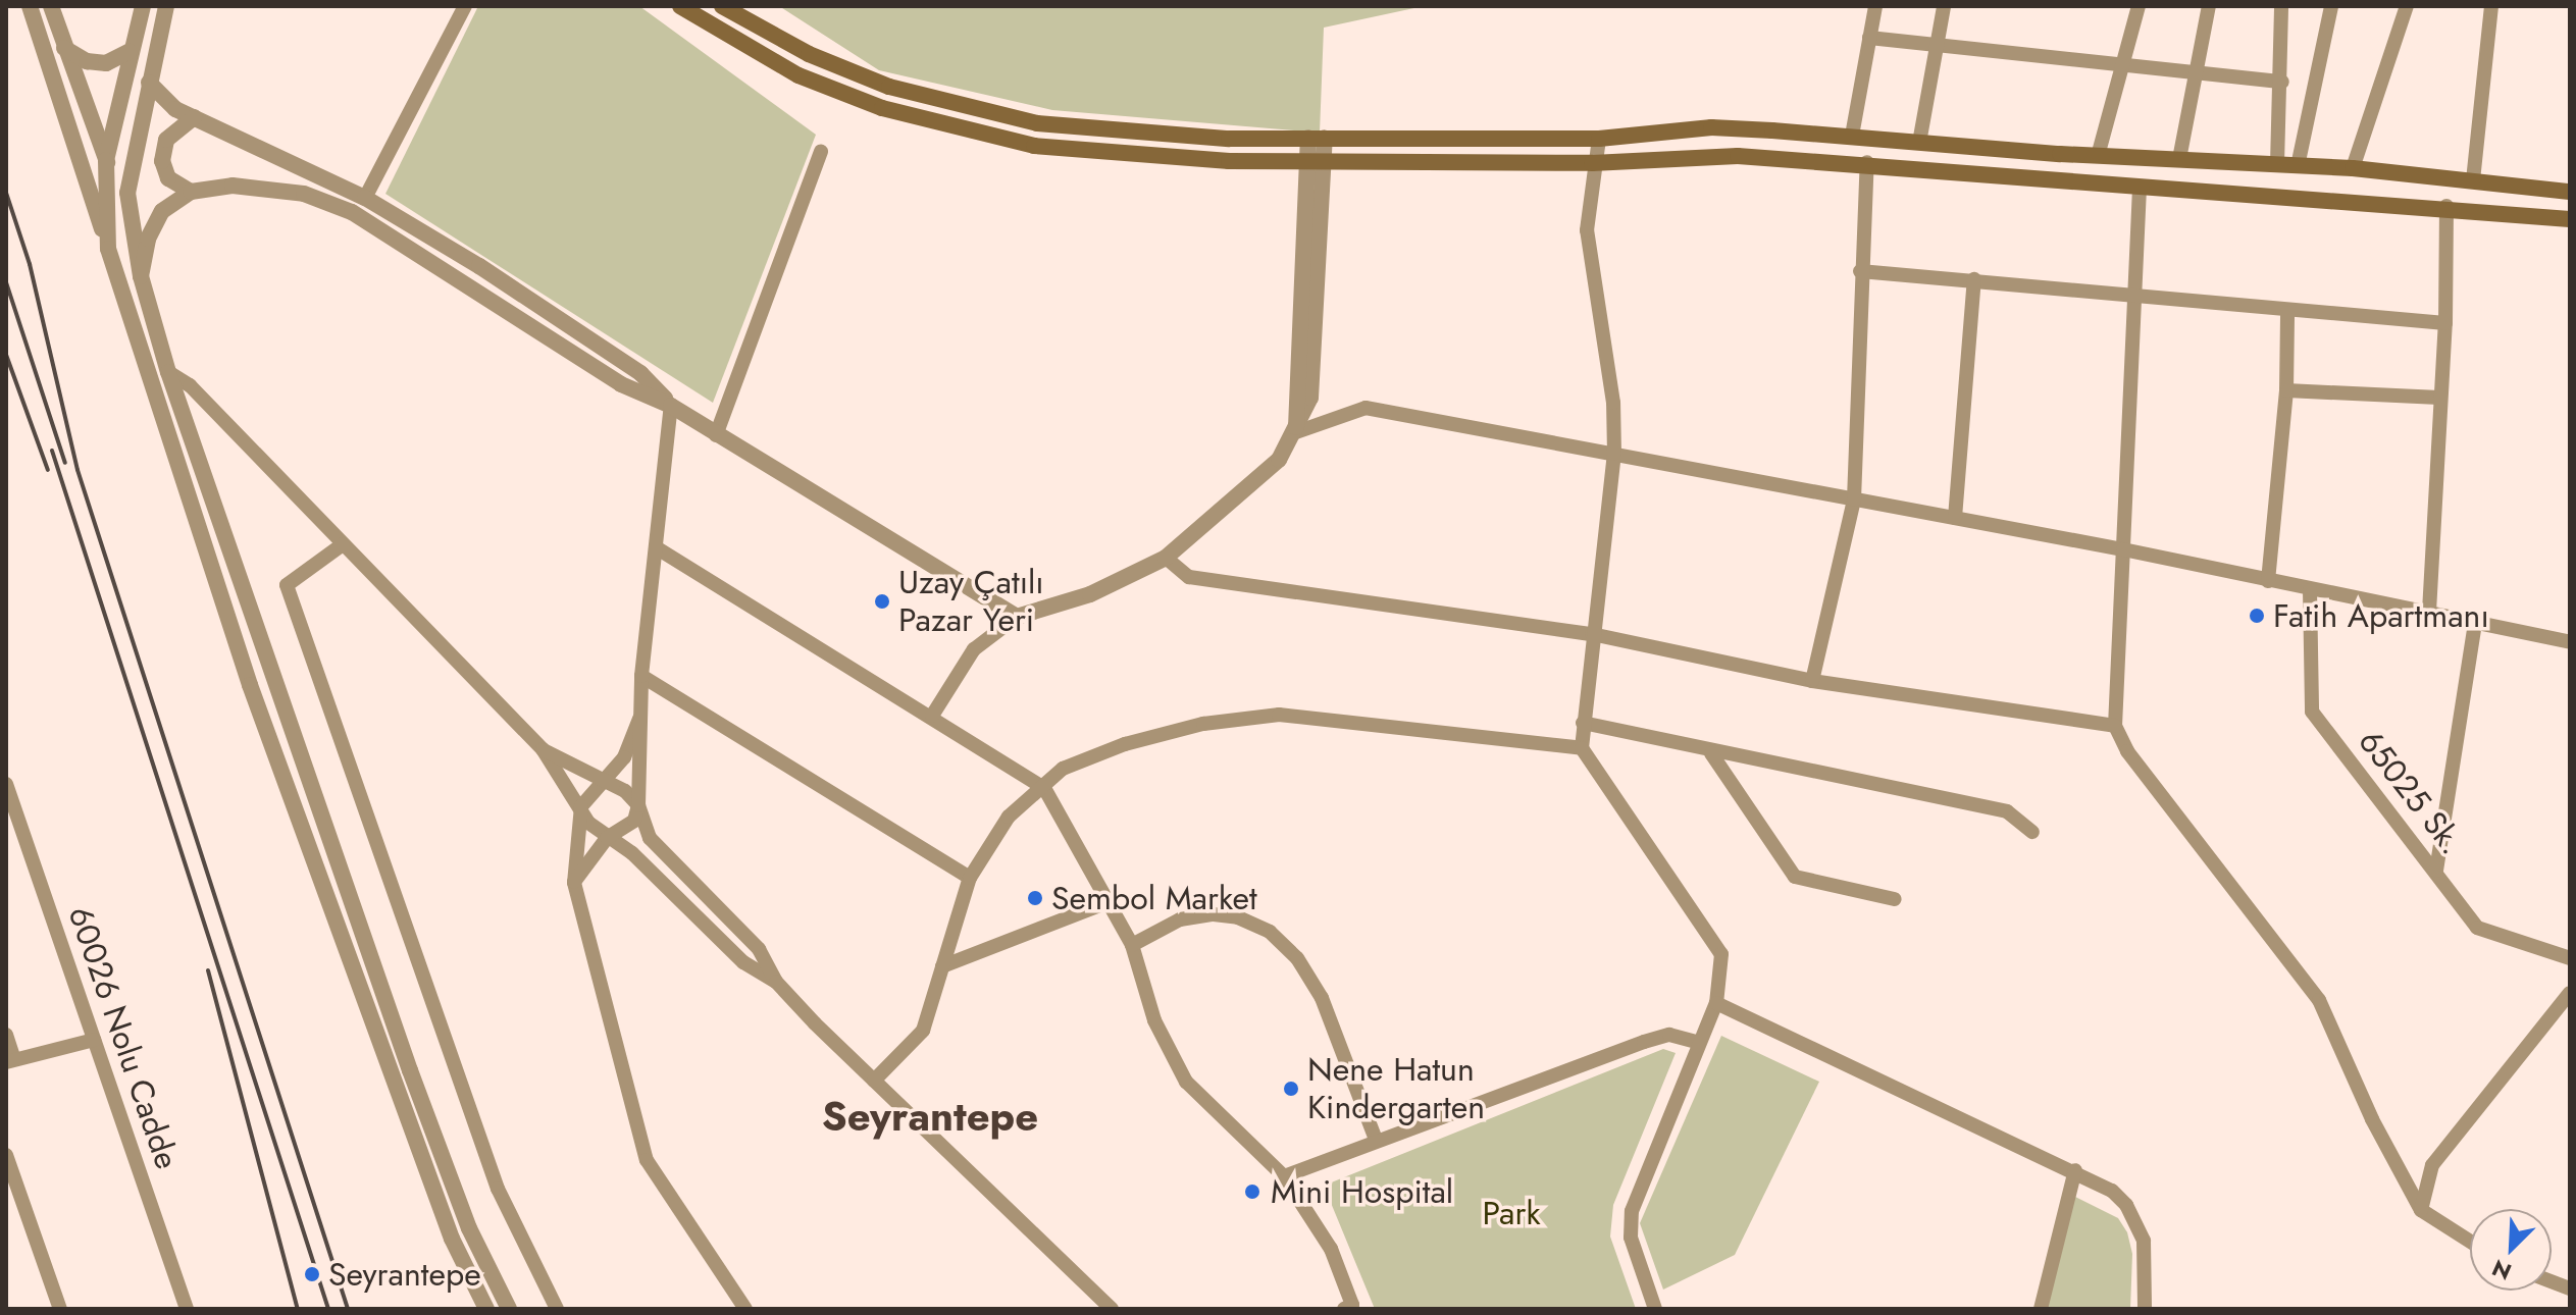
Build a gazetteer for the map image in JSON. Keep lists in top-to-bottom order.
{
  "streets": {
    "street": ["65025 Sk.", "60026 Nolu Cadde"]
  },
  "districts": ["Seyrantepe"],
  "parks": ["Park"],
  "places": [
    "Uzay Çatılı Pazar Yeri",
    "Fatih Apartmanı",
    "Sembol Market",
    "Nene Hatun Kindergarten",
    "Mini Hospital",
    "Seyrantepe"
  ],
  "north": "bottom left"
}
